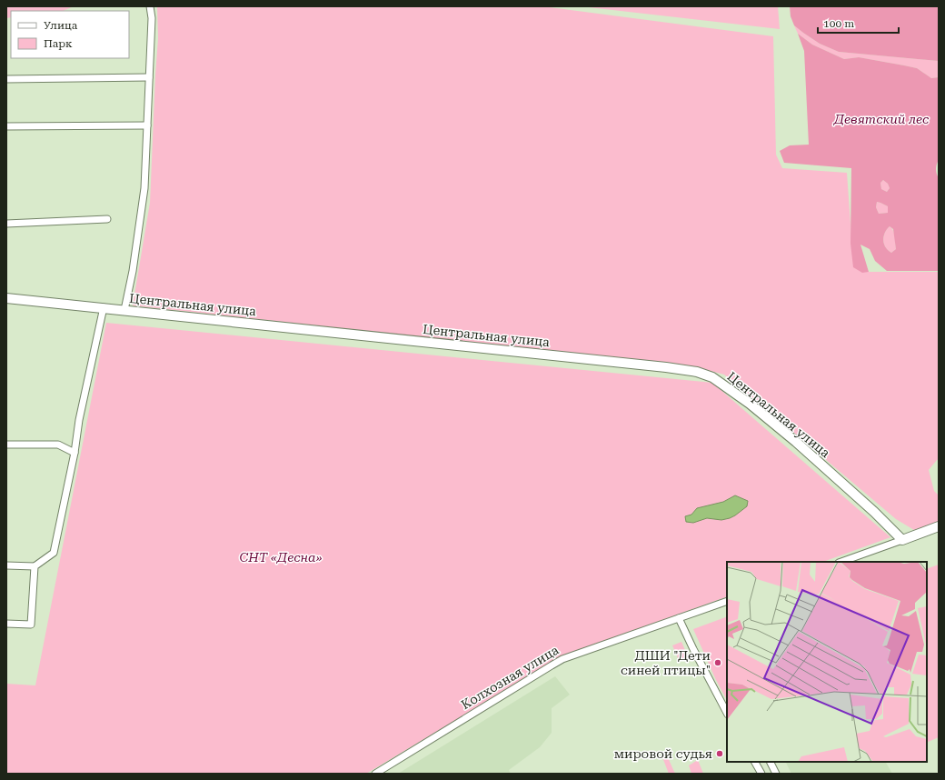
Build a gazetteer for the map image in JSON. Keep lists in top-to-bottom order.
{
  "streets": {
    "street": ["Центральная улица", "Колхозная улица"]
  },
  "parks": ["Девятский лес", "СНТ «Десна»"],
  "places": ["ДШИ \"Дети синей птицы\"", "мировой судья"],
  "legend": ["Улица", "Парк"],
  "scale_bar": "100 m"
}
